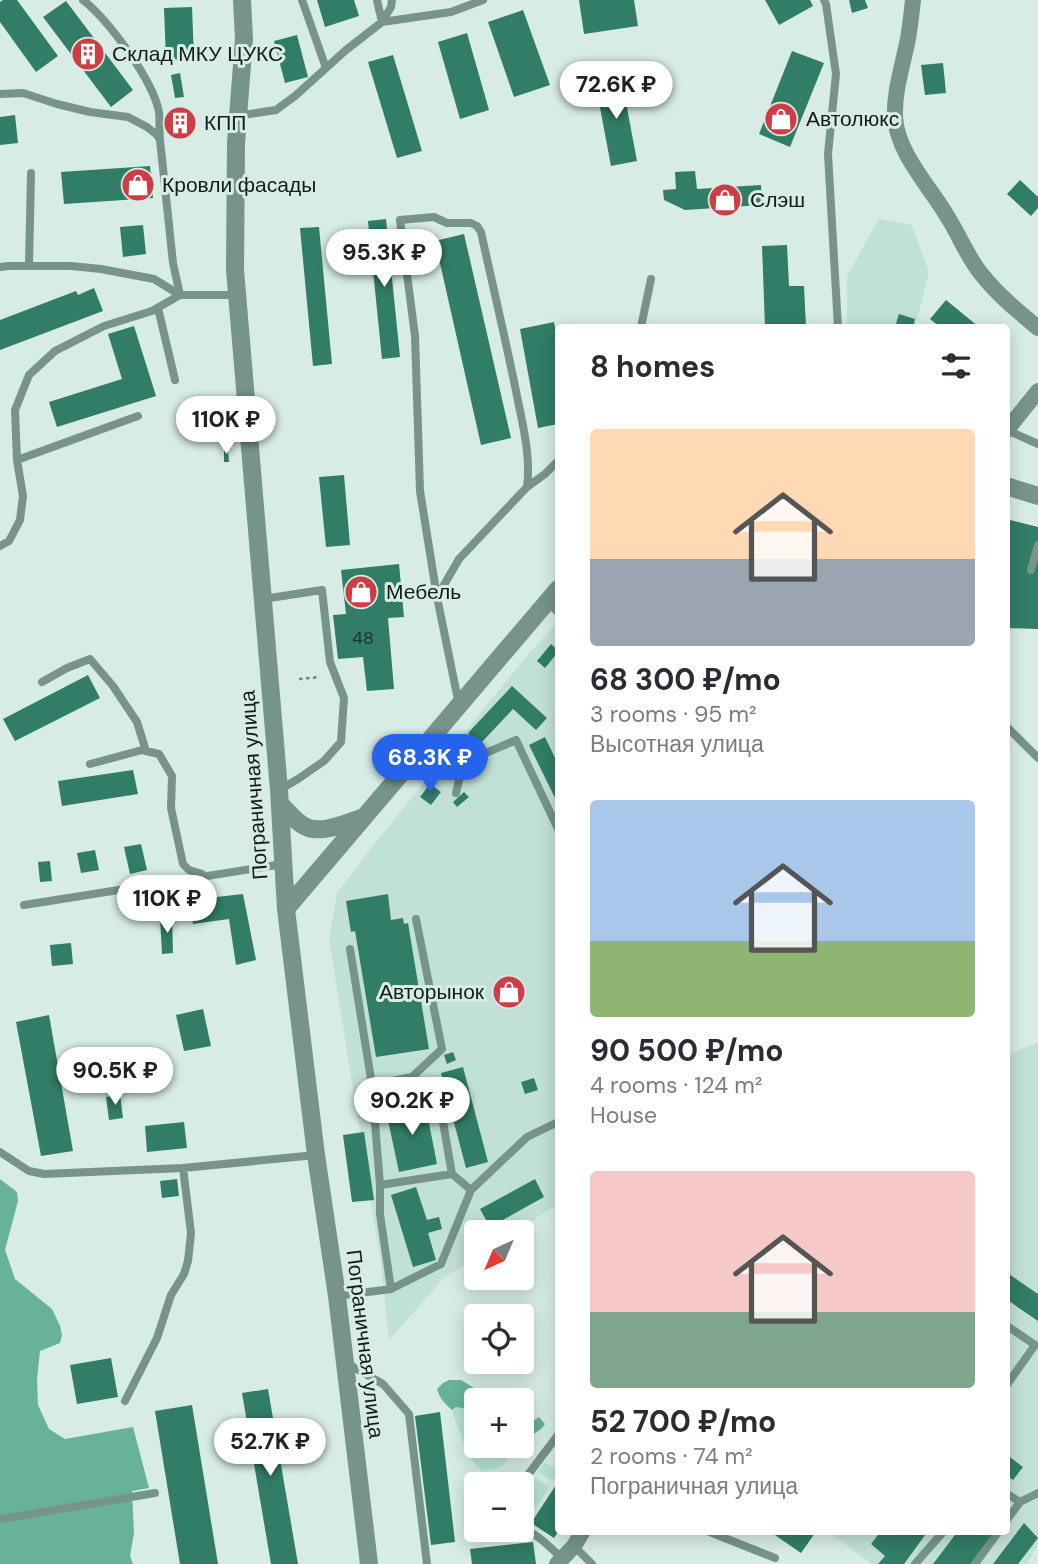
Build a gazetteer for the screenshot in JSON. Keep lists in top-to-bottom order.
{
  "streets": {
    "street": ["Пограничная улица"]
  },
  "places": {
    "building": ["Склад МКУ ЦУКС", "КПП"],
    "shop": [
      "Автолюкс",
      "Кровли фасады",
      "Слэш",
      "Мебель",
      "Авторынок"
    ]
  },
  "house_numbers": ["48"],
  "north": "bottom left",
  "page": {
    "price": [
      "72.6K ₽",
      "95.3K ₽",
      "110K ₽",
      "68.3K ₽",
      "110K ₽",
      "90.5K ₽",
      "90.2K ₽",
      "52.7K ₽"
    ],
    "heading": "8 homes",
    "list": [
      {
        "name": "68 300 ₽/mo",
        "note": "3 rooms · 95 m² · Высотная улица"
      },
      {
        "name": "90 500 ₽/mo",
        "note": "4 rooms · 124 m² · House"
      },
      {
        "name": "52 700 ₽/mo",
        "note": "2 rooms · 74 m² · Пограничная улица"
      }
    ],
    "map_buttons": ["+", "−"]
  }
}
